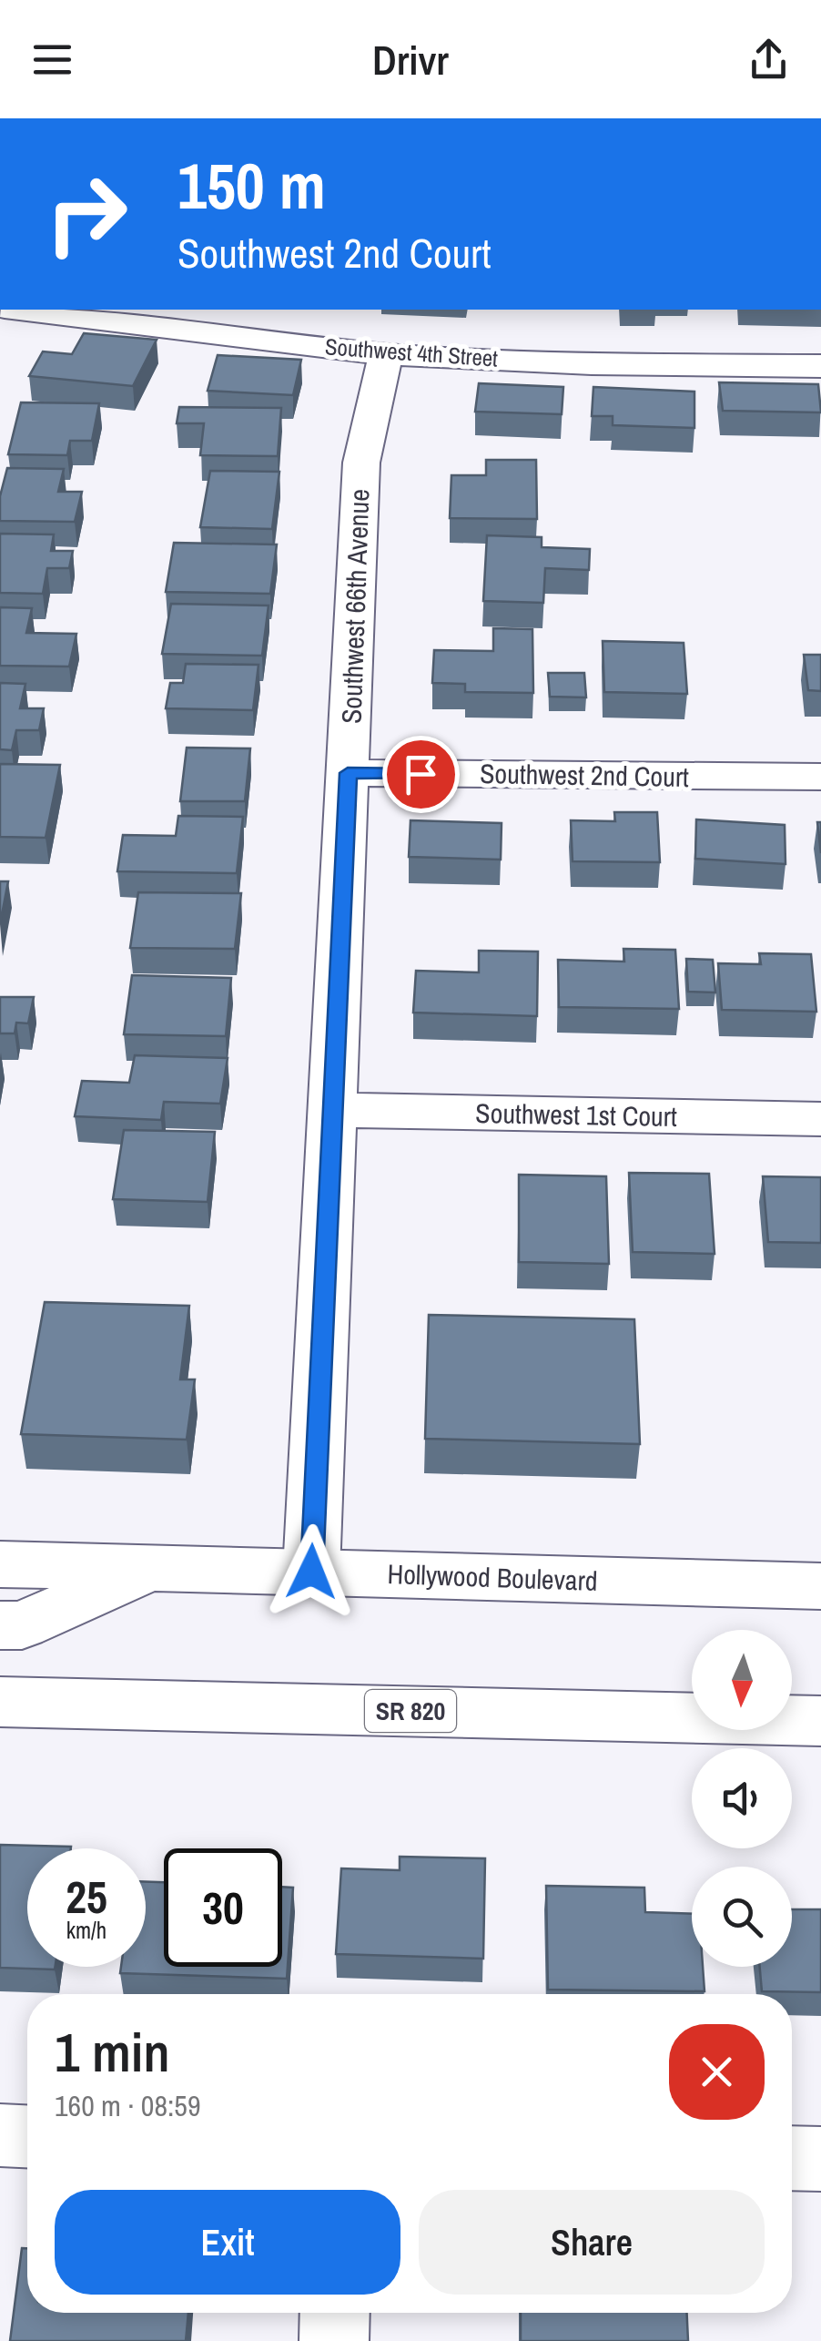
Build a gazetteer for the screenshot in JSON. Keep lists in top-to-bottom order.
{
  "streets": {
    "main road": [
      "Southwest 4th Street",
      "Southwest 66th Avenue",
      "Southwest 2nd Court",
      "Southwest 1st Court",
      "Hollywood Boulevard",
      "SR 820"
    ]
  },
  "crossings": [
    ["Southwest 4th Street", "Southwest 66th Avenue"],
    ["Southwest 66th Avenue", "Southwest 2nd Court"],
    ["Southwest 66th Avenue", "Southwest 1st Court"],
    ["Southwest 66th Avenue", "Hollywood Boulevard"]
  ],
  "north": "bottom",
  "page": {
    "header": "Drivr",
    "turn": ["150 m", "Southwest 2nd Court"],
    "speed": "25 km/h",
    "limit": "30",
    "heading": ["1 min", "160 m · 08:59"],
    "buttons": ["Exit", "Share"]
  }
}
